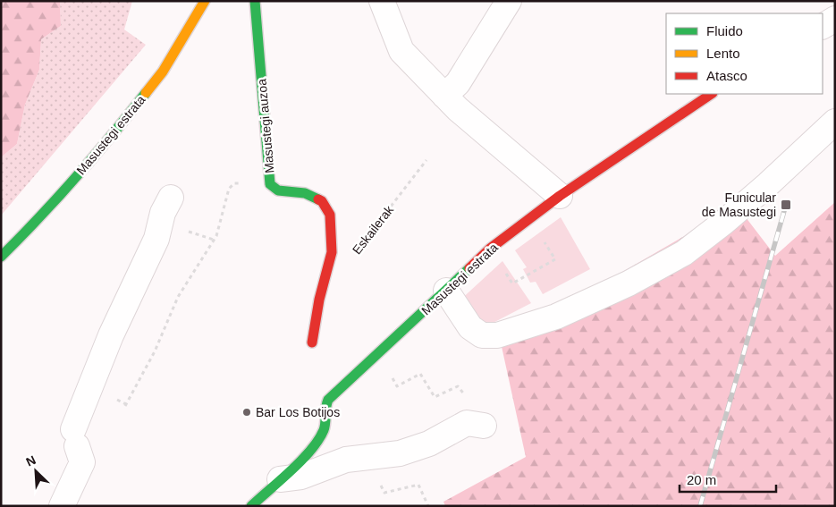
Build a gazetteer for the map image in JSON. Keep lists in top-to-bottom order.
{
  "streets": {
    "street": ["Masustegi auzoa", "Masustegi estrata"],
    "path": ["Eskailerak"]
  },
  "places": {
    "transit": ["Funicular de Masustegi"],
    "other": ["Bar Los Botijos"]
  },
  "legend": ["Fluido", "Lento", "Atasco"],
  "scale_bar": "20 m",
  "north": "top left"
}
